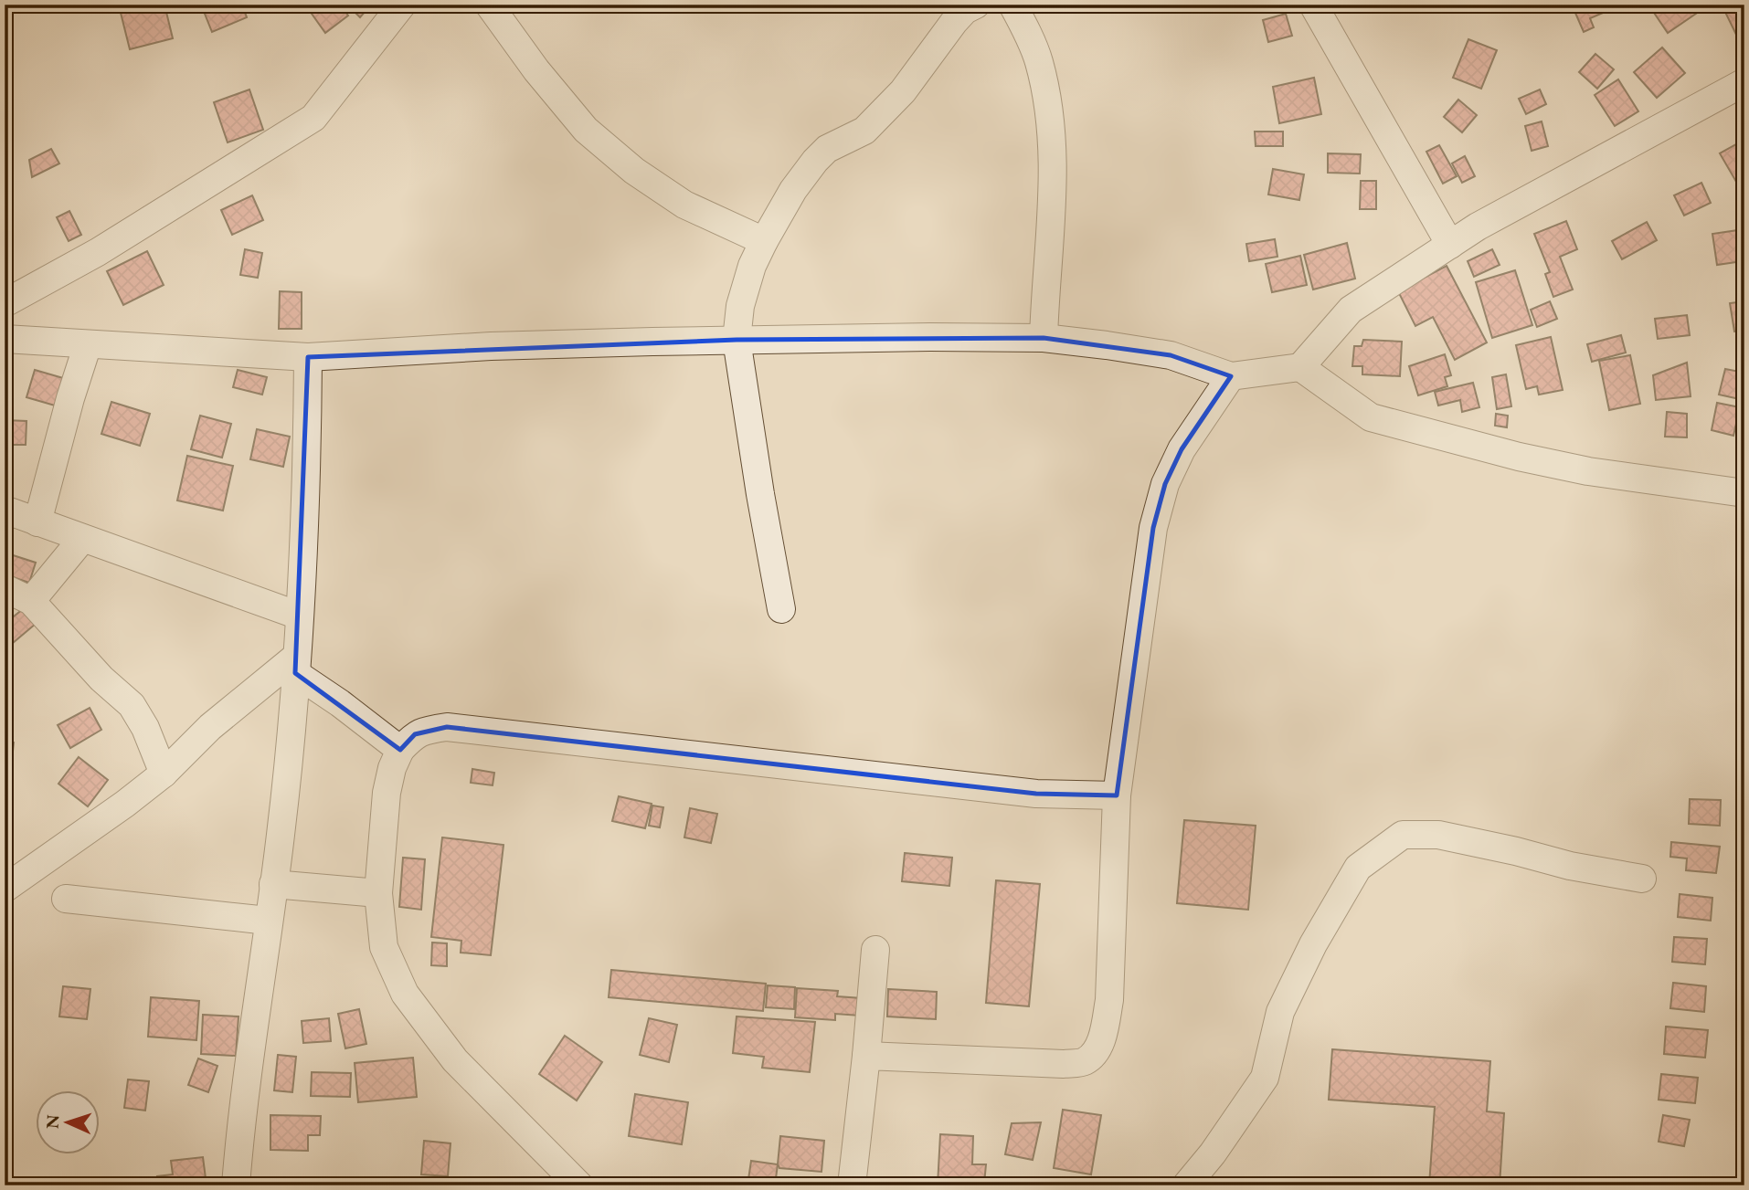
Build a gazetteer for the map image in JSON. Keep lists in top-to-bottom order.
{
  "north": "left"
}
